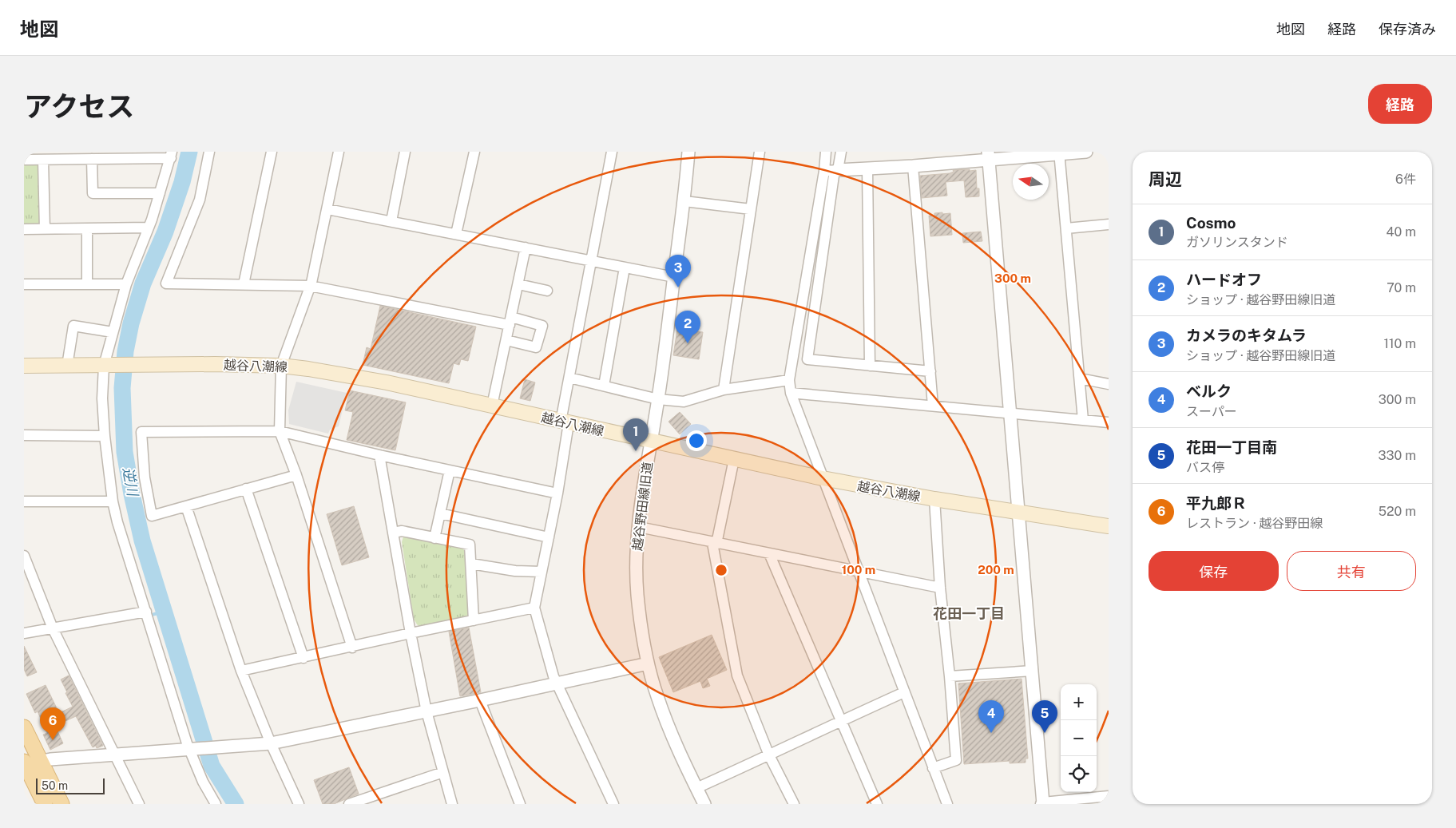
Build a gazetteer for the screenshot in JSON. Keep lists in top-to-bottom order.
{
  "streets": {
    "main road": ["越谷八潮線"],
    "street": ["越谷野田線旧道"]
  },
  "crossings": [
    ["越谷八潮線", "越谷野田線旧道"]
  ],
  "districts": ["花田一丁目"],
  "water": ["逆川"],
  "scale_bar": "50 m",
  "north": "left",
  "page": {
    "header": "地図",
    "nav": ["地図", "経路", "保存済み"],
    "title": "アクセス",
    "buttons": [
      "経路",
      ["保存", "共有"]
    ],
    "heading": ["周辺", "6件"],
    "list": [
      {
        "mark": "1",
        "name": "Cosmo",
        "note": "ガソリンスタンド",
        "value": "40 m"
      },
      {
        "mark": "2",
        "name": "ハードオフ",
        "note": "ショップ · 越谷野田線旧道",
        "value": "70 m"
      },
      {
        "mark": "3",
        "name": "カメラのキタムラ",
        "note": "ショップ · 越谷野田線旧道",
        "value": "110 m"
      },
      {
        "mark": "4",
        "name": "ベルク",
        "note": "スーパー",
        "value": "300 m"
      },
      {
        "mark": "5",
        "name": "花田一丁目南",
        "note": "バス停",
        "value": "330 m"
      },
      {
        "mark": "6",
        "name": "平九郎Ｒ",
        "note": "レストラン · 越谷野田線",
        "value": "520 m"
      }
    ],
    "pins": [
      "3",
      "2",
      "1",
      "4",
      "5",
      "6"
    ],
    "map_buttons": ["+", "−"],
    "scale": "50 m"
  },
  "rings": ["300 m", "100 m", "200 m"]
}
